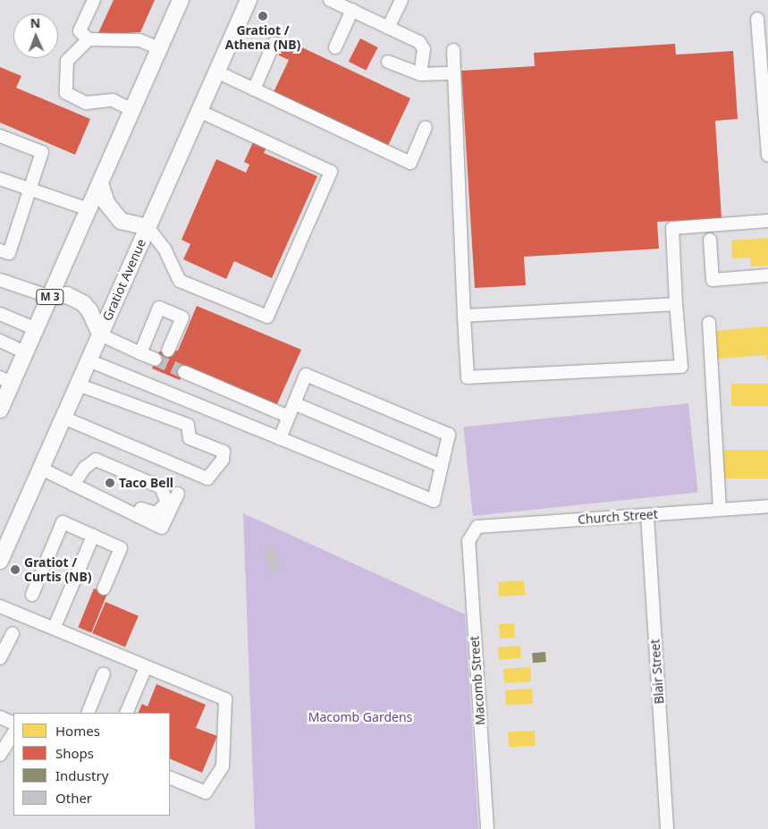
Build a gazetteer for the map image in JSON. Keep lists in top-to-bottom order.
{
  "streets": {
    "main road": ["Gratiot Avenue", "M 3"],
    "street": ["Church Street", "Blair Street", "Macomb Street"]
  },
  "crossings": [
    ["Church Street", "Blair Street"],
    ["Church Street", "Macomb Street"]
  ],
  "parks": ["Macomb Gardens"],
  "places": ["Gratiot / Athena (NB)", "Taco Bell", "Gratiot / Curtis (NB)"],
  "legend": [
    "Homes",
    "Shops",
    "Industry",
    "Other"
  ],
  "north": "top"
}
